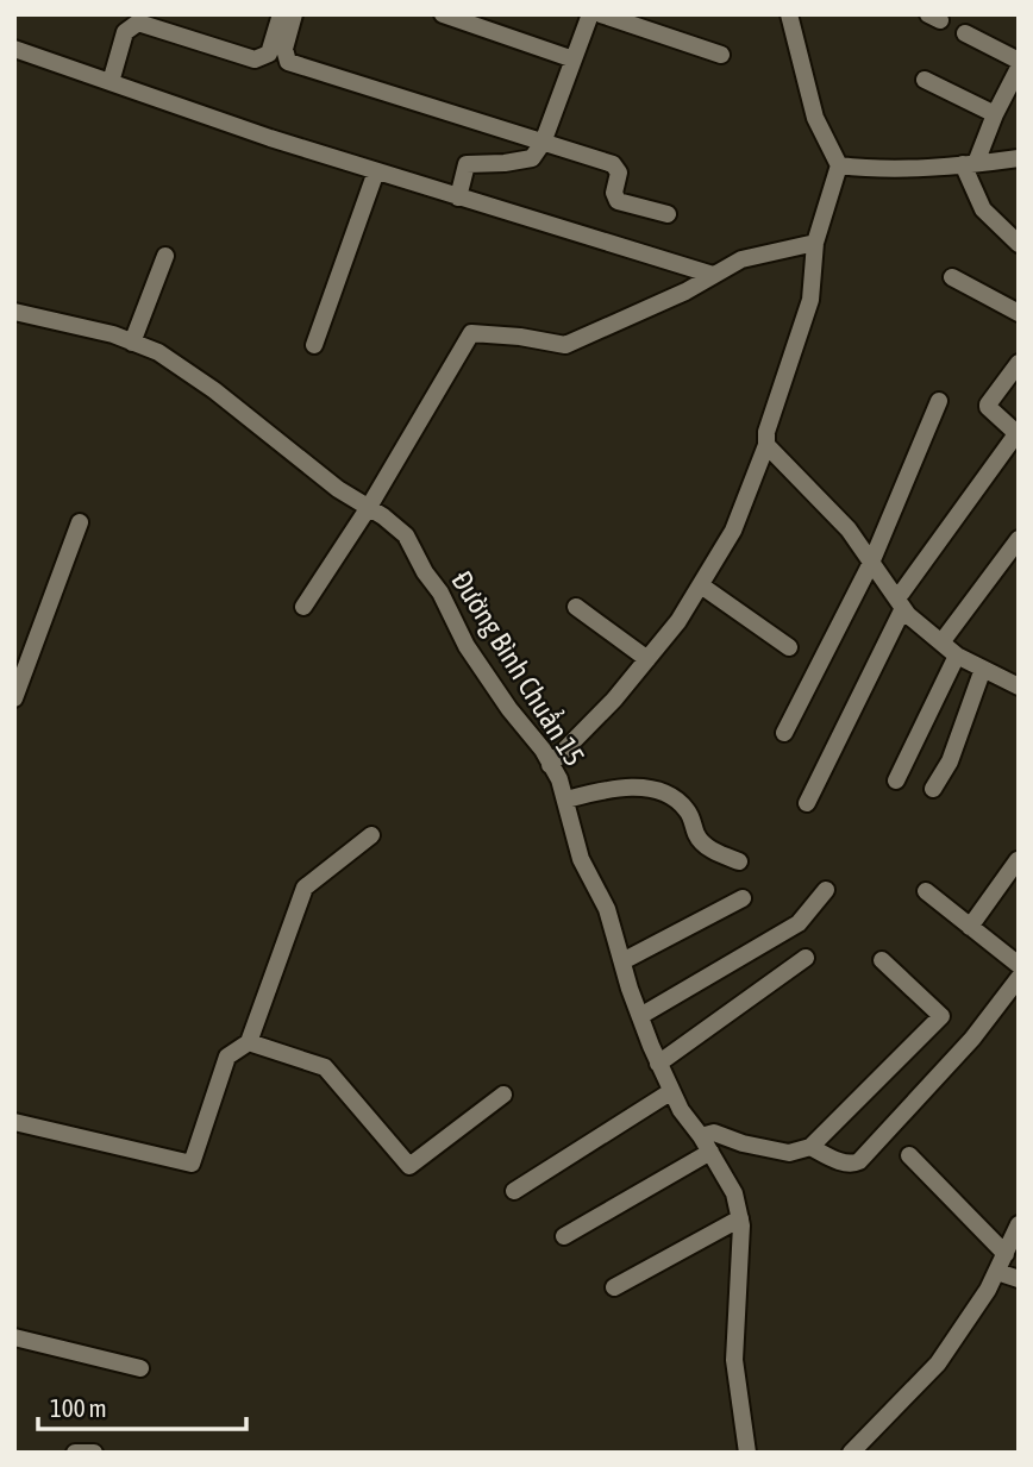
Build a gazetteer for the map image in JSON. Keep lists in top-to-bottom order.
{
  "streets": {
    "street": ["Đường Bình Chuẩn 15"]
  },
  "scale_bar": "100 m"
}
